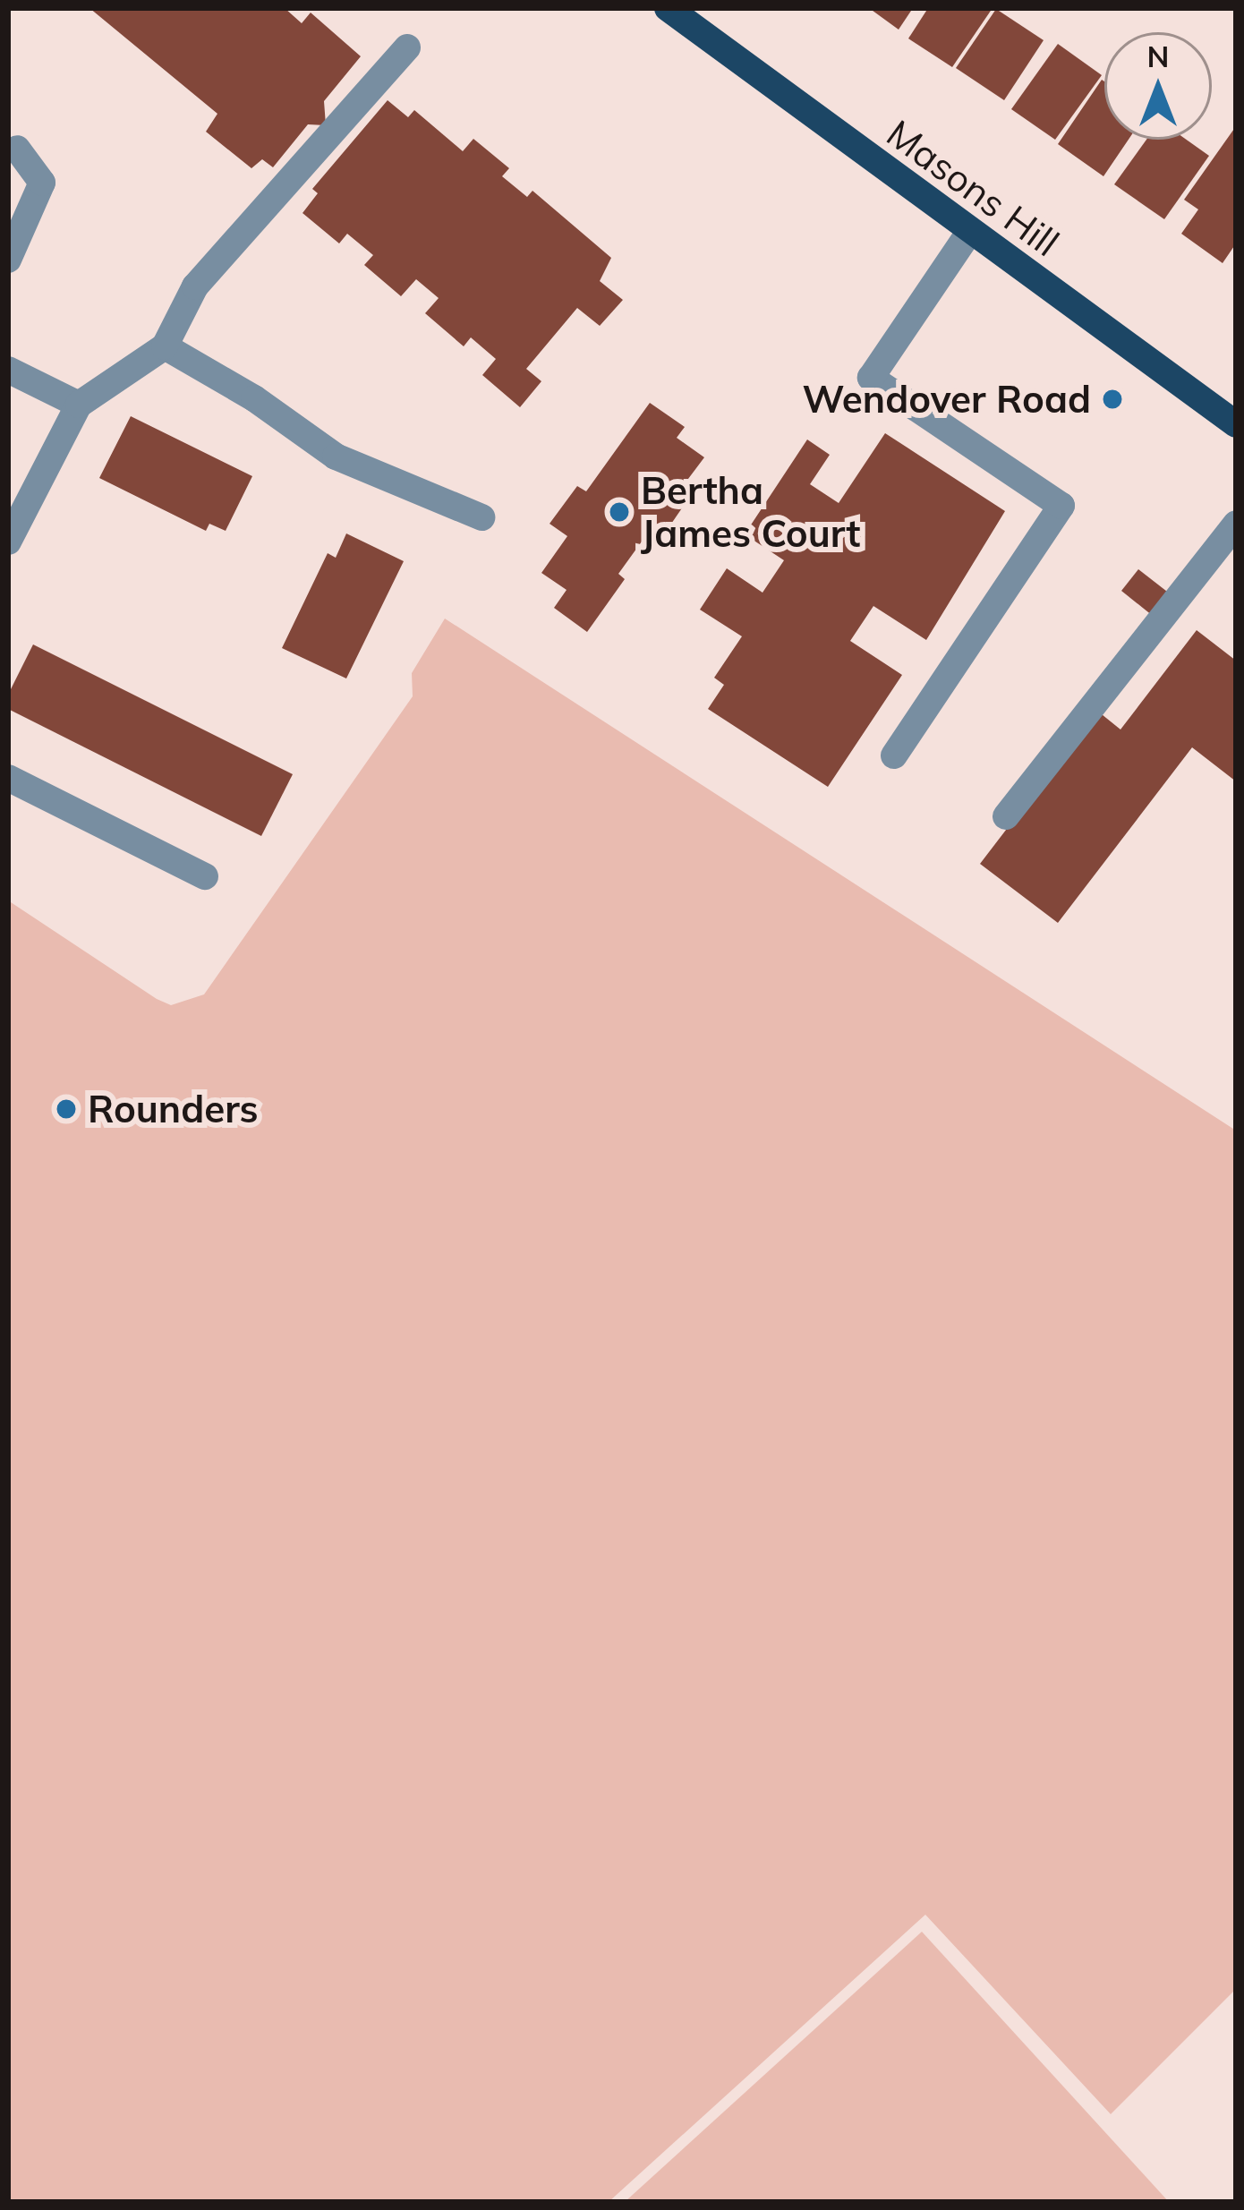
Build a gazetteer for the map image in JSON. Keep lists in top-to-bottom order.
{
  "streets": {
    "main road": ["Masons Hill"]
  },
  "places": ["Wendover Road", "Bertha James Court", "Rounders"],
  "north": "top"
}
